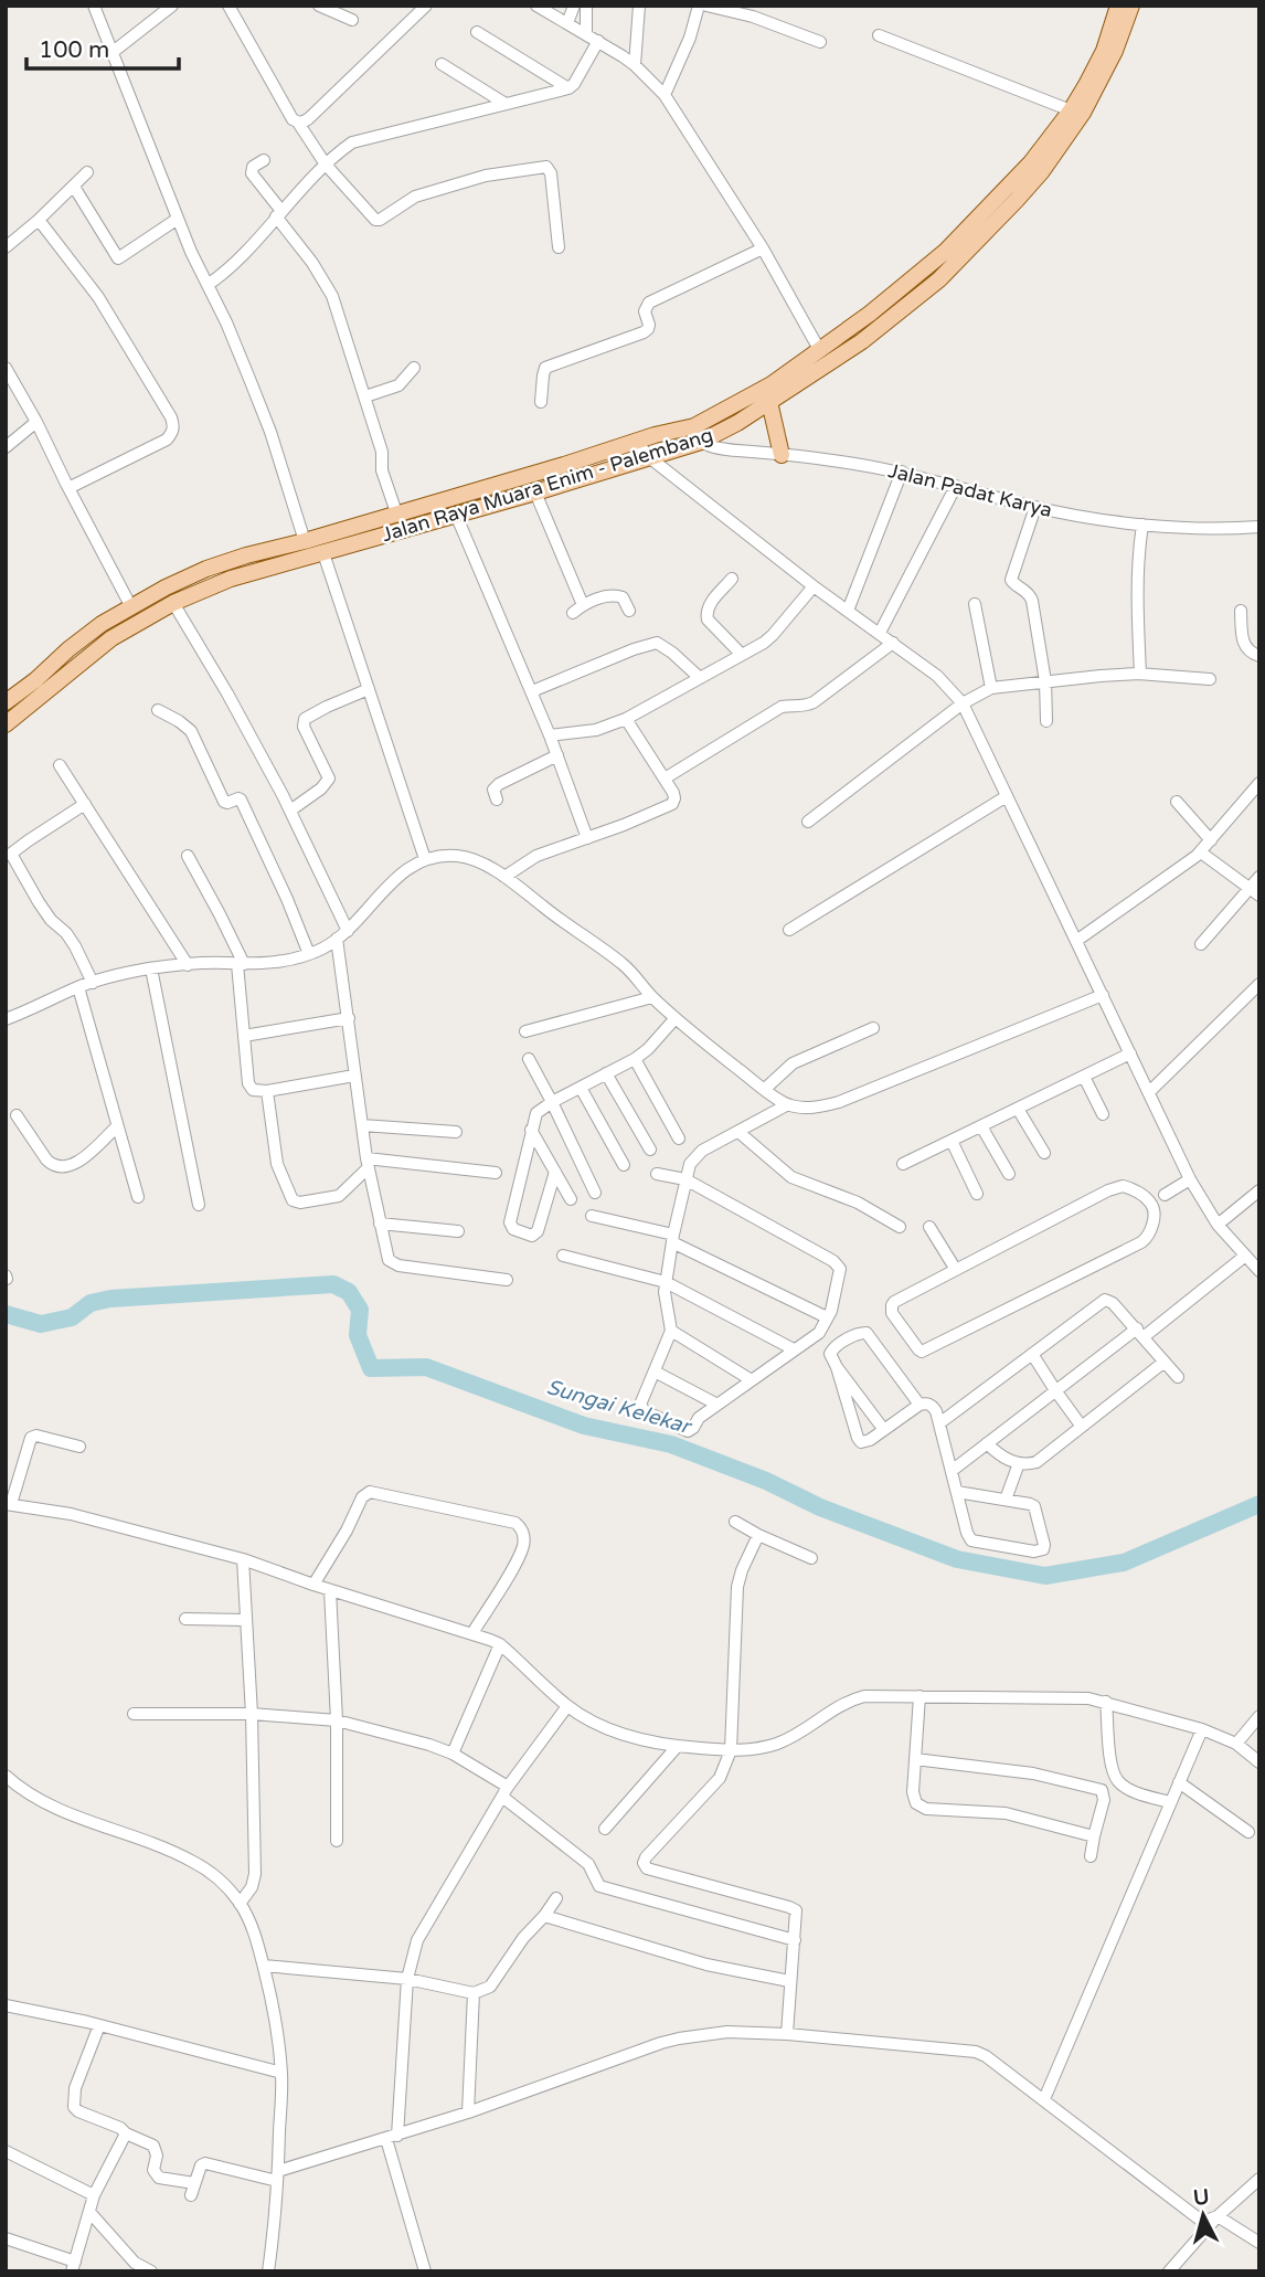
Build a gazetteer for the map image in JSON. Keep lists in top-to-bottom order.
{
  "streets": {
    "main road": ["Jalan Raya Muara Enim - Palembang"],
    "street": ["Jalan Padat Karya"]
  },
  "crossings": [
    ["Jalan Raya Muara Enim - Palembang", "Jalan Padat Karya"]
  ],
  "water": ["Sungai Kelekar"],
  "scale_bar": "100 m",
  "north": "top"
}
